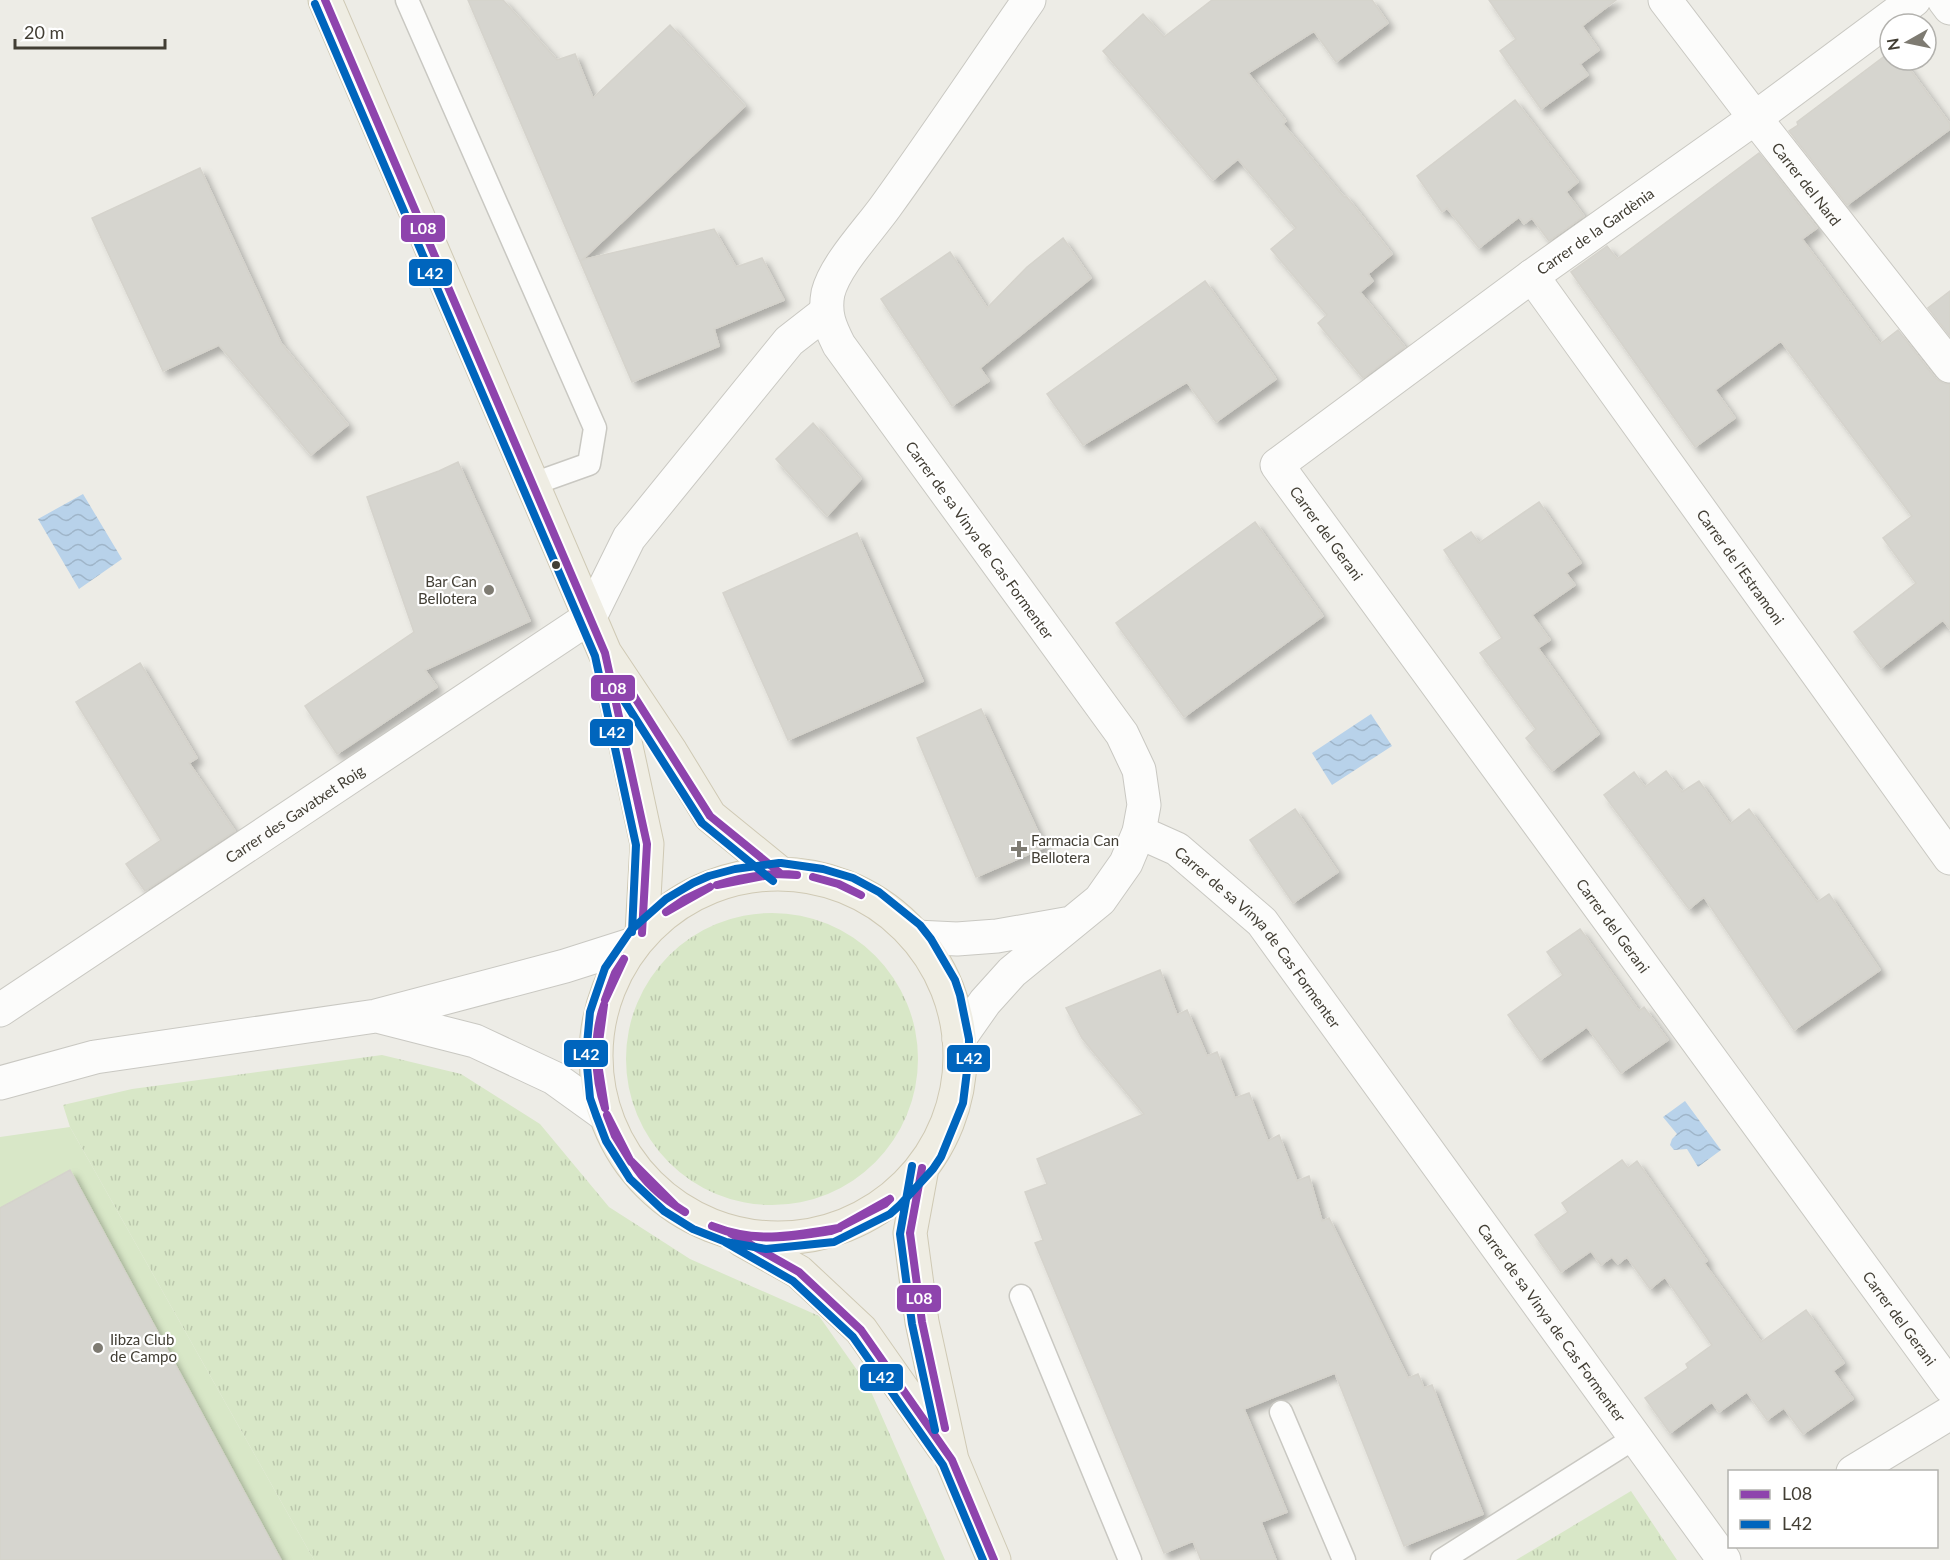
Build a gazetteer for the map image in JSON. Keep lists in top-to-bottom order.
{
  "streets": {
    "street": [
      "Carrer del Nard",
      "Carrer de la Gardènia",
      "Carrer del Gerani",
      "Carrer de sa Vinya de Cas Formenter",
      "Carrer de l'Estramoni",
      "Carrer des Gavatxet Roig"
    ]
  },
  "crossings": [
    ["Carrer del Nard", "Carrer de la Gardènia"],
    ["Carrer de la Gardènia", "Carrer del Gerani"],
    ["Carrer de la Gardènia", "Carrer de l'Estramoni"]
  ],
  "places": {
    "other": ["Bar Can Bellotera", "Iibza Club de Campo"],
    "health": ["Farmacia Can Bellotera"]
  },
  "lines": ["transit line L08", "transit line L42"],
  "legend": ["L08", "L42"],
  "scale_bar": "20 m",
  "north": "left"
}
